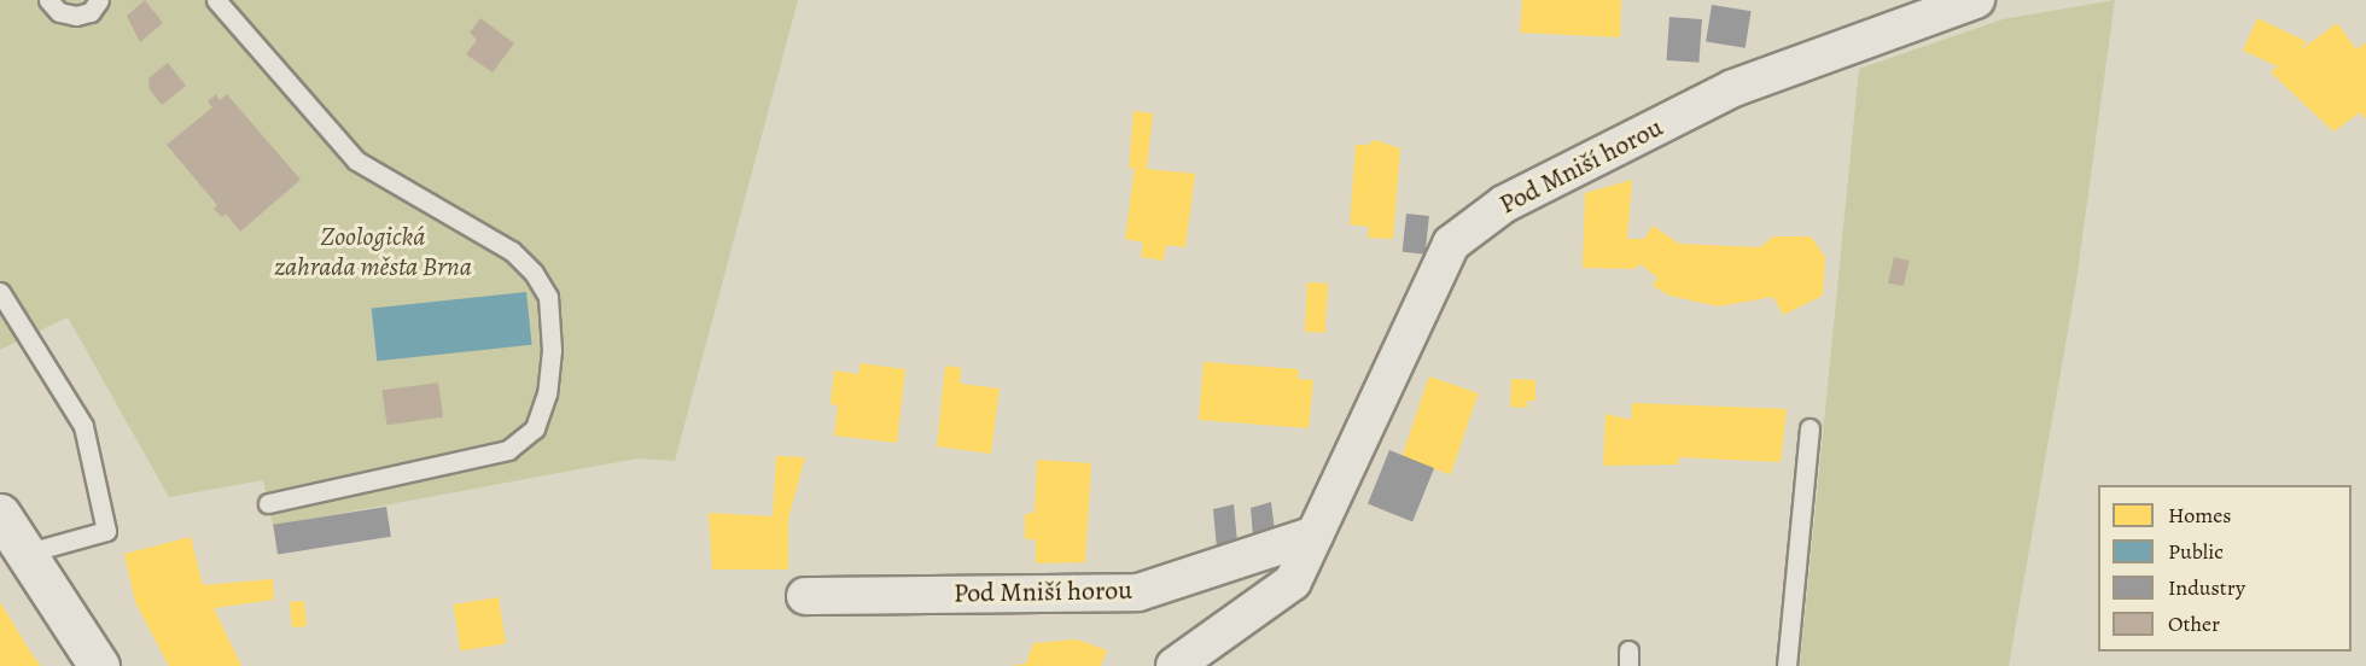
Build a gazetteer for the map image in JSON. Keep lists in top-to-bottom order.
{
  "streets": {
    "street": ["Pod Mniší horou"]
  },
  "parks": ["Zoologická zahrada města Brna"],
  "legend": [
    "Homes",
    "Public",
    "Industry",
    "Other"
  ]
}
